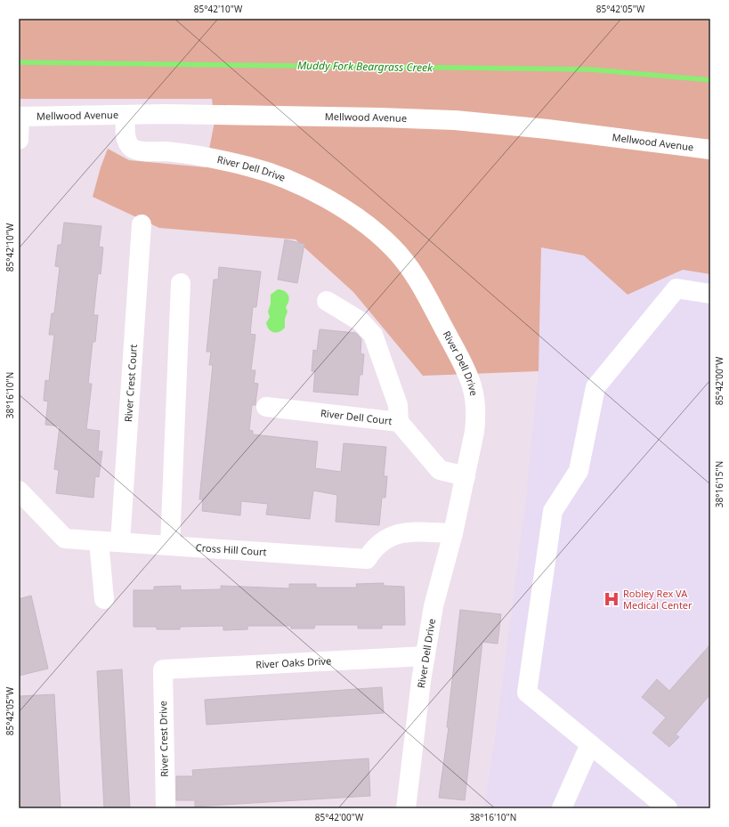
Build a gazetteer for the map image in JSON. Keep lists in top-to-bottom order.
{
  "streets": {
    "street": [
      "Mellwood Avenue",
      "River Dell Drive",
      "River Crest Court",
      "River Dell Court",
      "Cross Hill Court",
      "River Oaks Drive",
      "River Crest Drive"
    ]
  },
  "crossings": [
    ["Mellwood Avenue", "River Dell Drive"],
    ["River Dell Drive", "River Dell Court"],
    ["River Dell Drive", "Cross Hill Court"],
    ["River Dell Drive", "River Oaks Drive"],
    ["River Crest Court", "Cross Hill Court"],
    ["River Oaks Drive", "River Crest Drive"]
  ],
  "water": ["Muddy Fork Beargrass Creek"],
  "places": {
    "hospital": ["Robley Rex VA Medical Center"]
  },
  "coordinates": [
    "85°42'10\"W",
    "85°42'05\"W",
    "85°42'00\"W",
    "38°16'10\"N",
    "38°16'15\"N"
  ]
}
